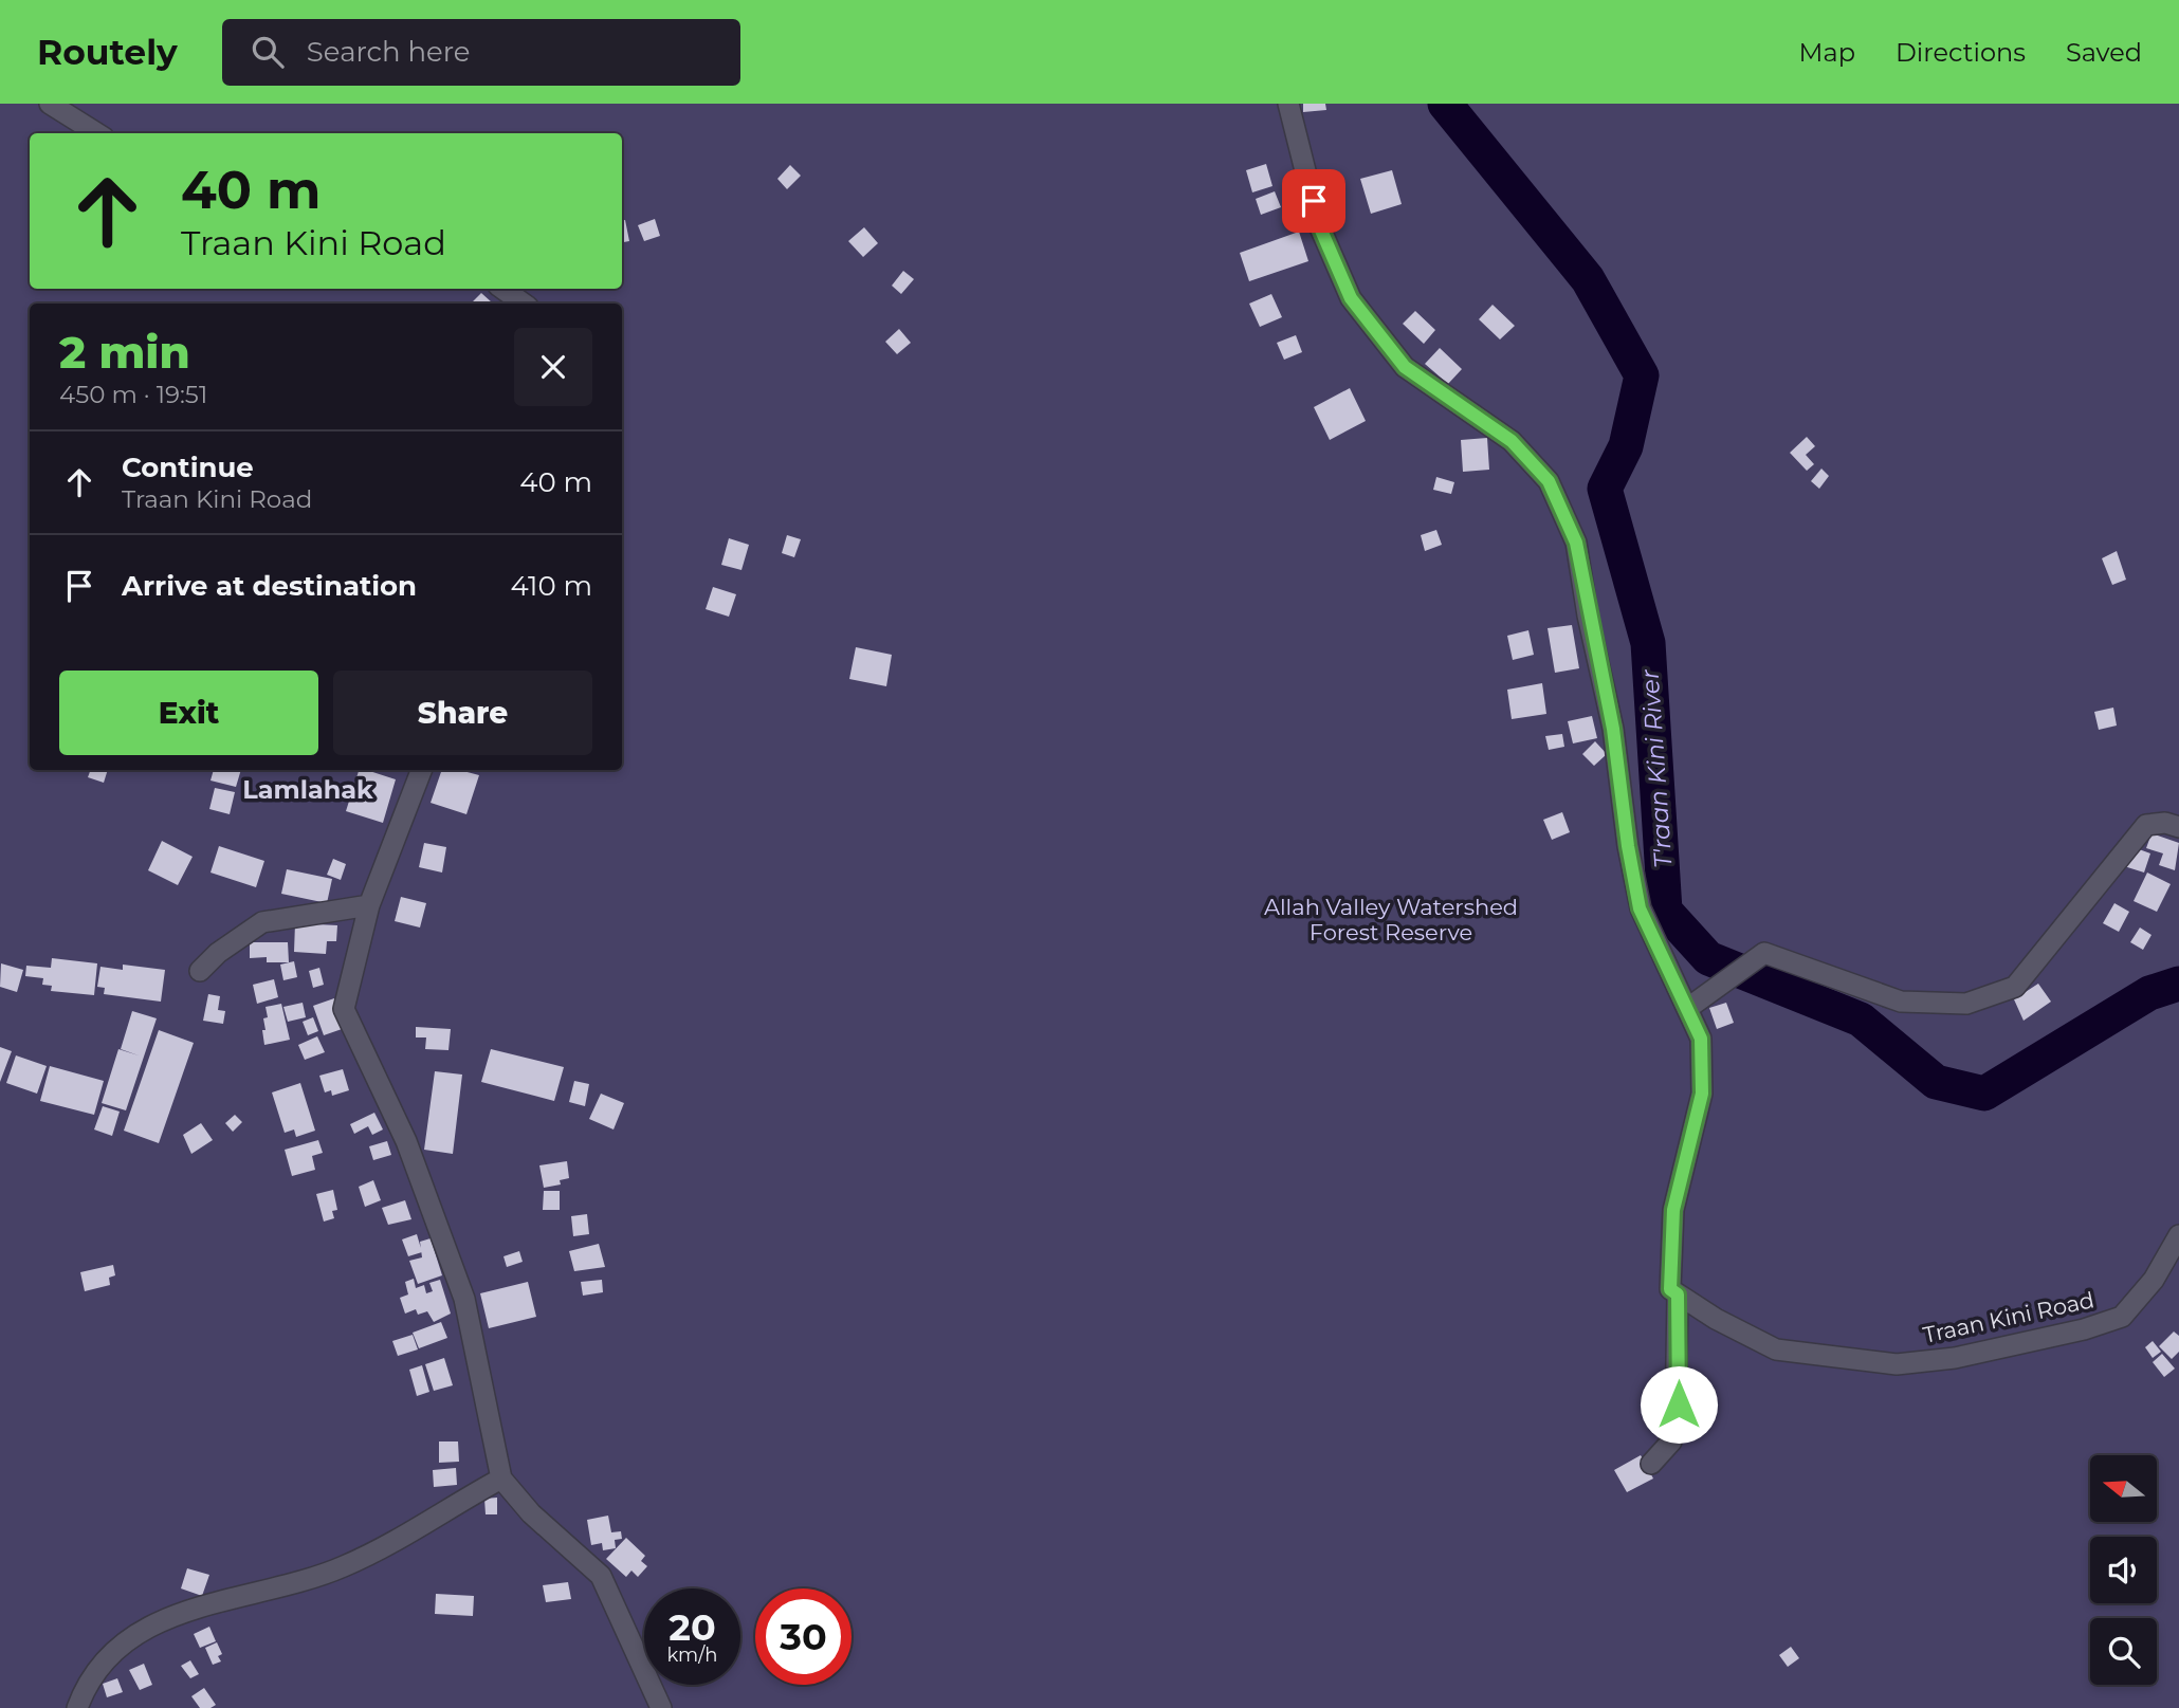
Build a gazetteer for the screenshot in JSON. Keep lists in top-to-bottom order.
{
  "streets": {
    "street": ["Traan Kini Road"]
  },
  "districts": ["Lamlahak"],
  "water": ["T'raan Kini River"],
  "parks": ["Allah Valley Watershed Forest Reserve"],
  "north": "left",
  "page": {
    "header": "Routely",
    "search": "Search here",
    "nav": ["Map", "Directions", "Saved"],
    "turn": ["40 m", "Traan Kini Road"],
    "heading": ["2 min", "450 m · 19:51"],
    "list": [
      {
        "name": "Continue",
        "note": "Traan Kini Road",
        "value": "40 m"
      },
      {
        "name": "Arrive at destination",
        "value": "410 m"
      }
    ],
    "buttons": ["Exit", "Share"],
    "speed": "20 km/h",
    "limit": "30"
  }
}
